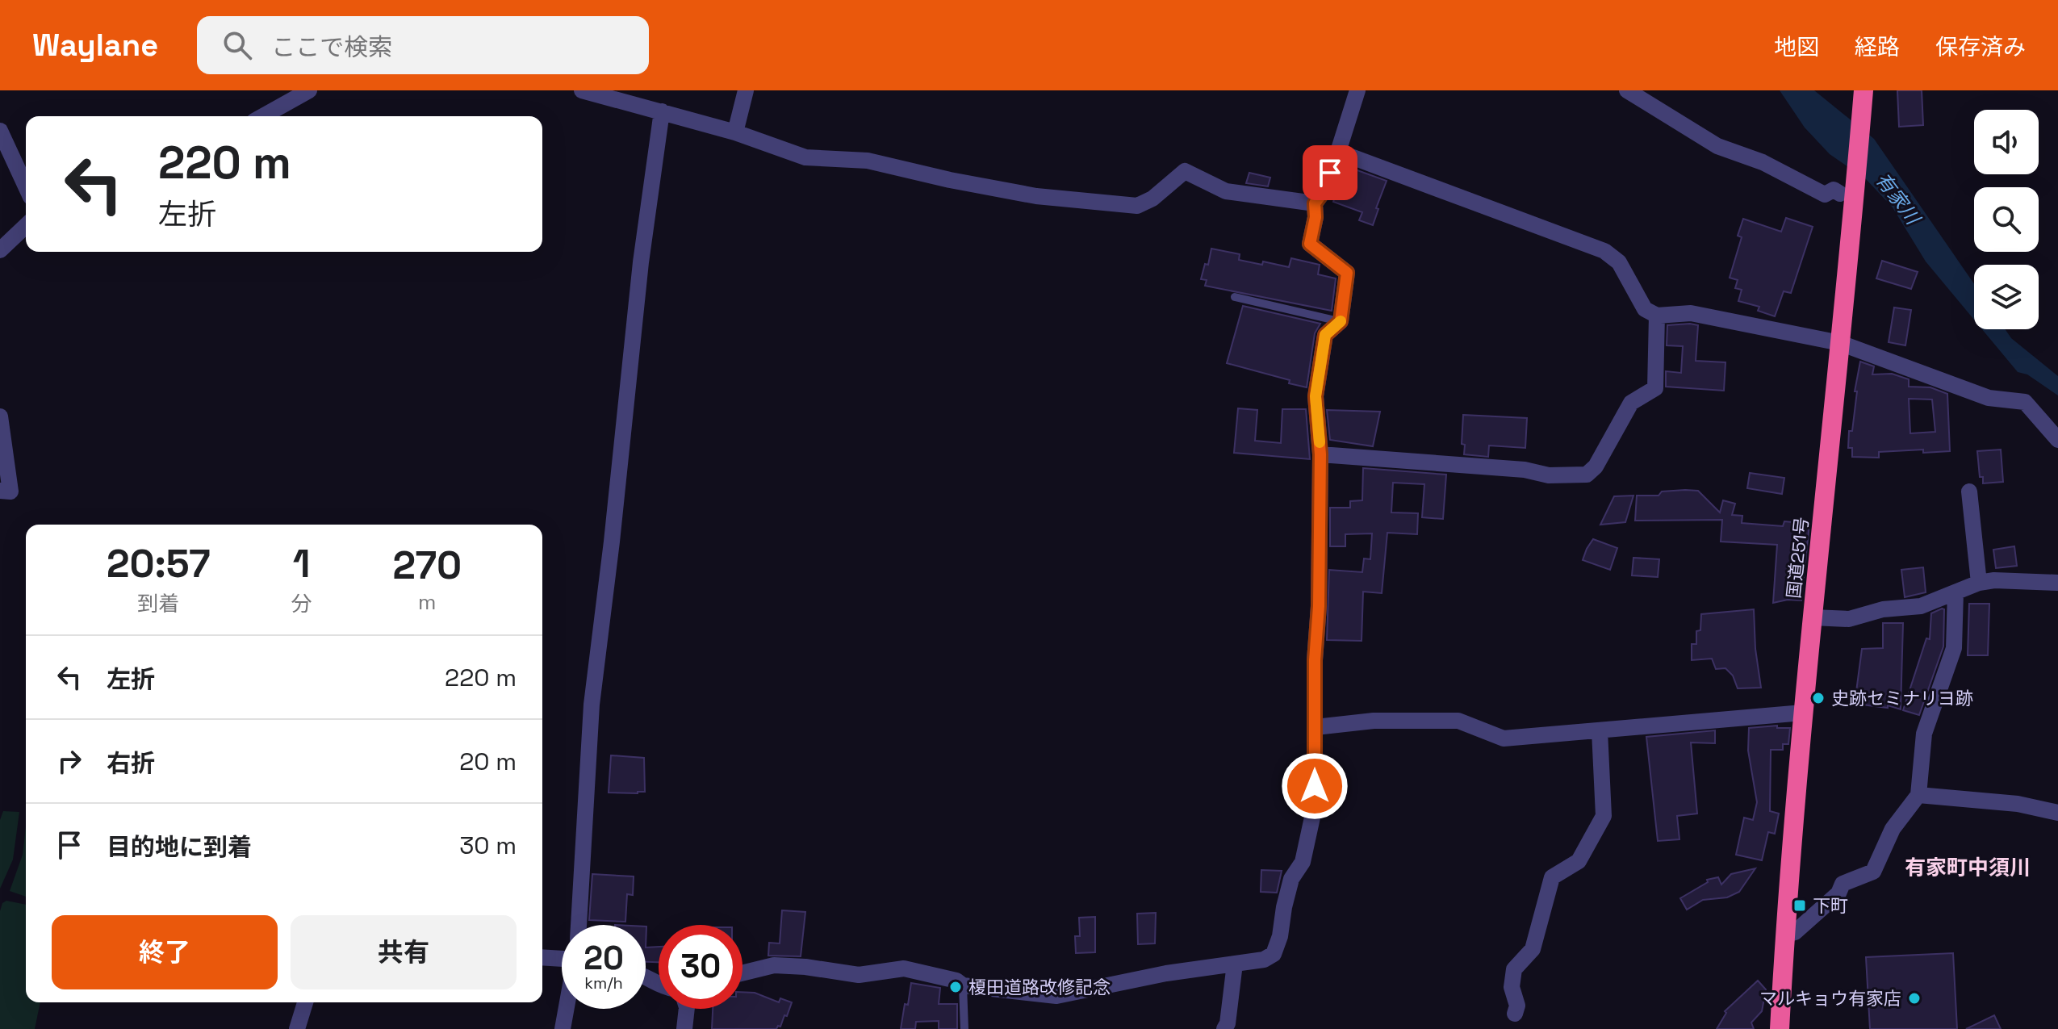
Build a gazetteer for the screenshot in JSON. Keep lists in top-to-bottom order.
{
  "streets": {
    "highway": ["国道251号"]
  },
  "districts": ["有家町中須川"],
  "water": ["有家川"],
  "places": {
    "other": ["史跡セミナリヨ跡", "榎田道路改修記念", "マルキョウ有家店"],
    "transit": ["下町"]
  },
  "page": {
    "header": "Waylane",
    "search": "ここで検索",
    "nav": ["地図", "経路", "保存済み"],
    "turn": ["220 m", "左折"],
    "eta": [
      "20:57",
      "到着",
      "1",
      "分",
      "270",
      "m"
    ],
    "list": [
      {
        "name": "左折",
        "value": "220 m"
      },
      {
        "name": "右折",
        "value": "20 m"
      },
      {
        "name": "目的地に到着",
        "value": "30 m"
      }
    ],
    "buttons": ["終了", "共有"],
    "speed": "20 km/h",
    "limit": "30"
  }
}
